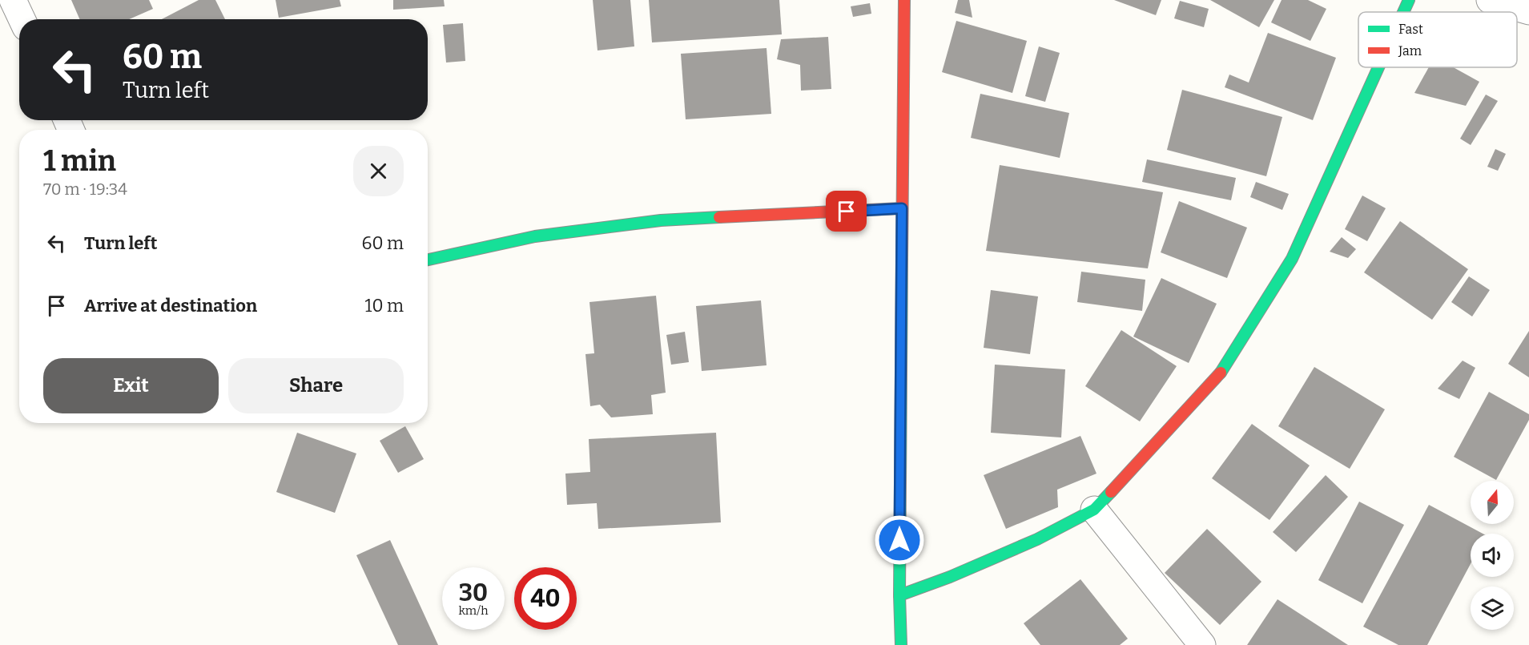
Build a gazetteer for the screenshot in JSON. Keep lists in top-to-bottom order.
{
  "legend": ["Fast", "Jam"],
  "north": "top",
  "page": {
    "turn": ["60 m", "Turn left"],
    "heading": ["1 min", "70 m · 19:34"],
    "list": [
      {
        "name": "Turn left",
        "value": "60 m"
      },
      {
        "name": "Arrive at destination",
        "value": "10 m"
      }
    ],
    "buttons": ["Exit", "Share"],
    "speed": "30 km/h",
    "limit": "40"
  }
}
